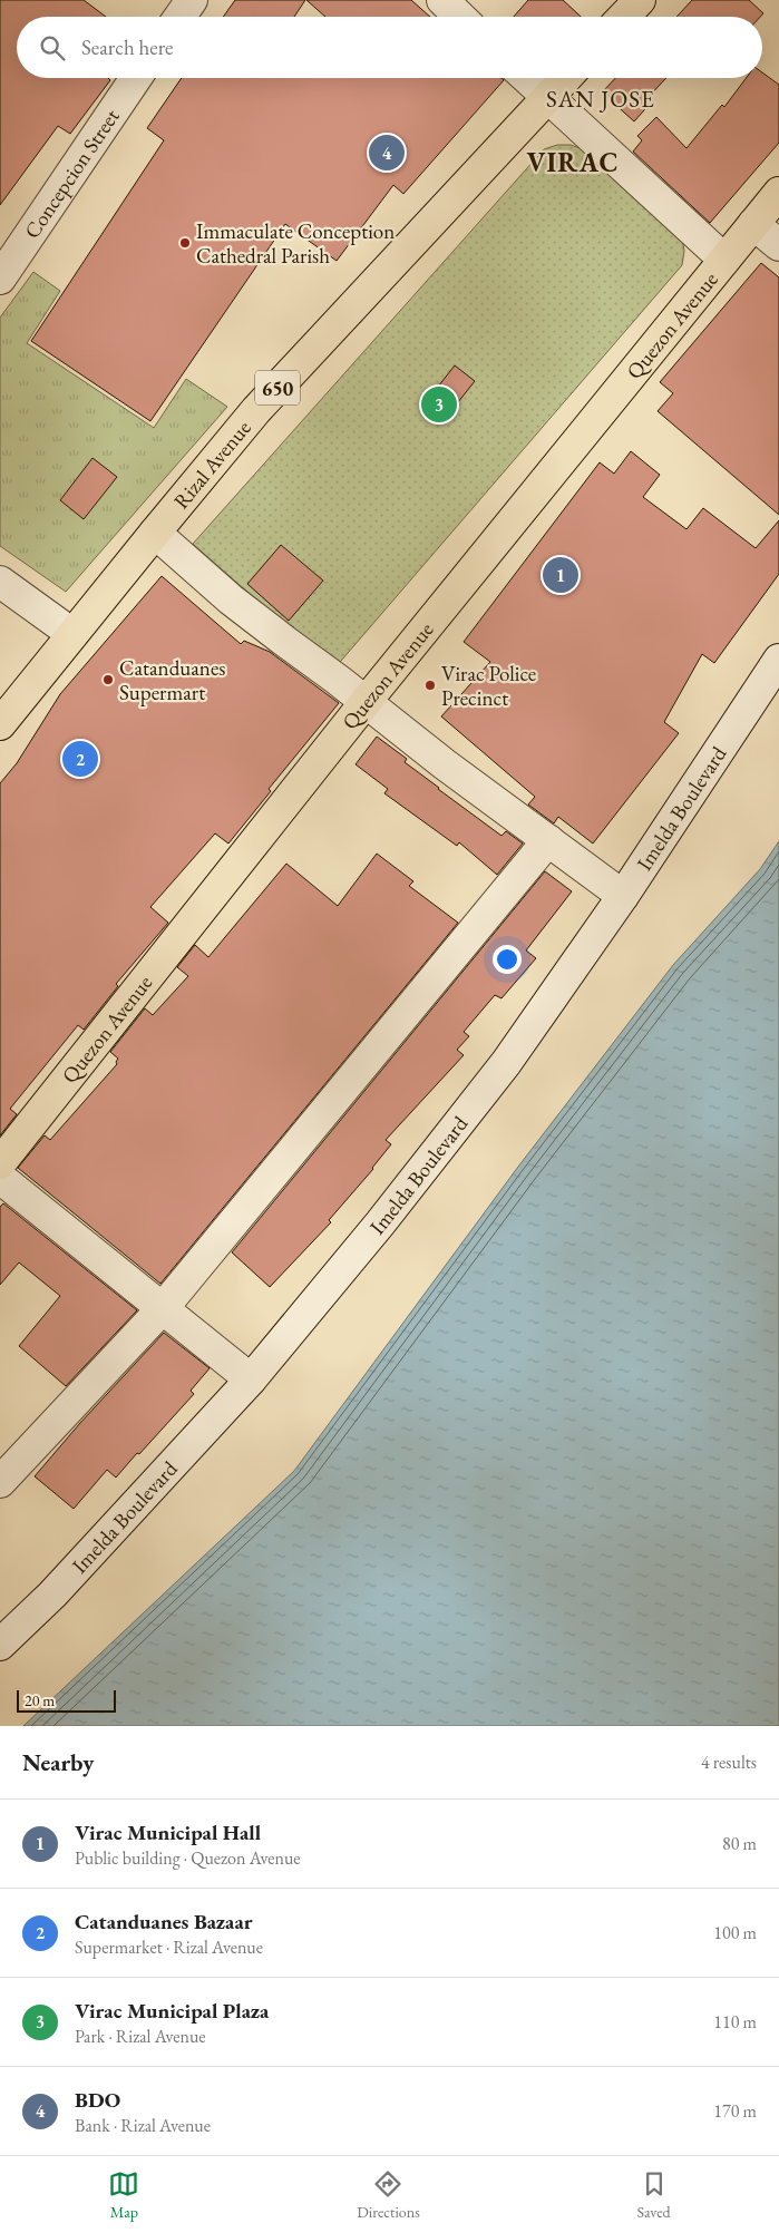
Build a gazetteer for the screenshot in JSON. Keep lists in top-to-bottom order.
{
  "streets": {
    "main road": ["Quezon Avenue", "650", "Rizal Avenue"],
    "street": ["Concepcion Street", "Imelda Boulevard"]
  },
  "districts": ["SAN JOSE", "VIRAC"],
  "places": ["Immaculate Conception Cathedral Parish", "Catanduanes Supermart", "Virac Police Precinct"],
  "scale_bar": "20 m",
  "page": {
    "search": "Search here",
    "pins": [
      "4",
      "3",
      "1",
      "2"
    ],
    "scale": "20 m",
    "heading": ["Nearby", "4 results"],
    "list": [
      {
        "mark": "1",
        "name": "Virac Municipal Hall",
        "note": "Public building · Quezon Avenue",
        "value": "80 m"
      },
      {
        "mark": "2",
        "name": "Catanduanes Bazaar",
        "note": "Supermarket · Rizal Avenue",
        "value": "100 m"
      },
      {
        "mark": "3",
        "name": "Virac Municipal Plaza",
        "note": "Park · Rizal Avenue",
        "value": "110 m"
      },
      {
        "mark": "4",
        "name": "BDO",
        "note": "Bank · Rizal Avenue",
        "value": "170 m"
      }
    ],
    "nav": ["Map", "Directions", "Saved"]
  }
}
